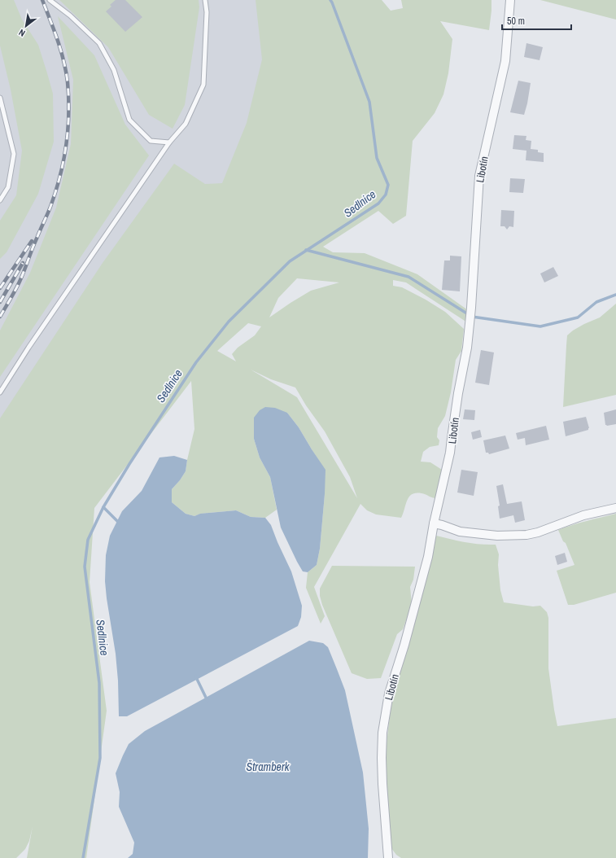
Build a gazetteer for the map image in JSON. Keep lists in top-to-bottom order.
{
  "streets": {
    "street": ["Libotín"]
  },
  "water": ["Sedlnice", "Štramberk"],
  "scale_bar": "50 m",
  "north": "bottom left"
}
